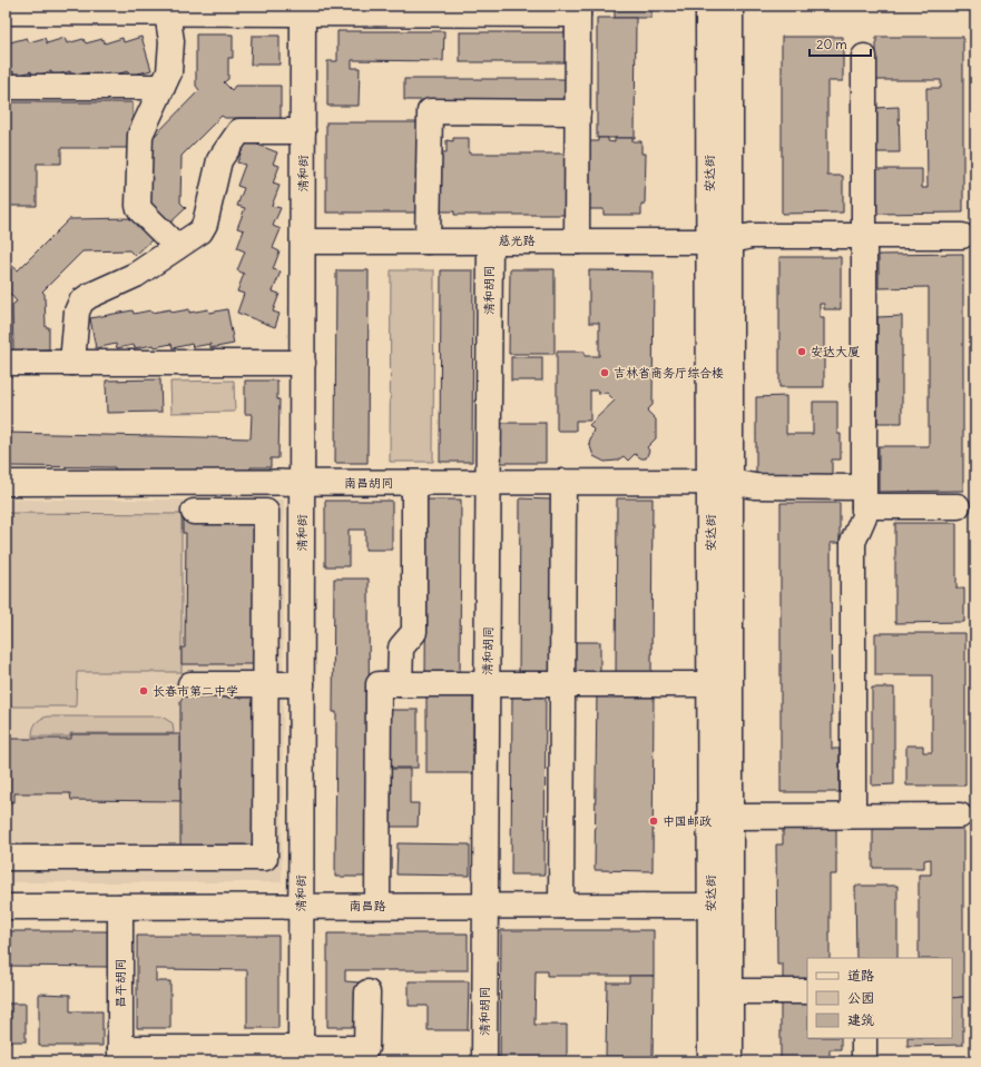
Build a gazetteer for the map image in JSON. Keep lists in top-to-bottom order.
{
  "streets": {
    "street": [
      "清和街",
      "安达街",
      "慈光路",
      "清和胡同",
      "南昌胡同",
      "南昌路",
      "昌平胡同"
    ]
  },
  "crossings": [
    ["清和街", "慈光路"],
    ["清和街", "南昌胡同"],
    ["清和街", "南昌路"],
    ["安达街", "慈光路"],
    ["安达街", "南昌胡同"],
    ["安达街", "南昌路"],
    ["慈光路", "清和胡同"],
    ["清和胡同", "南昌胡同"],
    ["清和胡同", "南昌路"],
    ["南昌路", "昌平胡同"]
  ],
  "places": [
    "安达大厦",
    "吉林省商务厅综合楼",
    "长春市第二中学",
    "中国邮政"
  ],
  "legend": ["道路", "公园", "建筑"],
  "scale_bar": "20 m"
}
